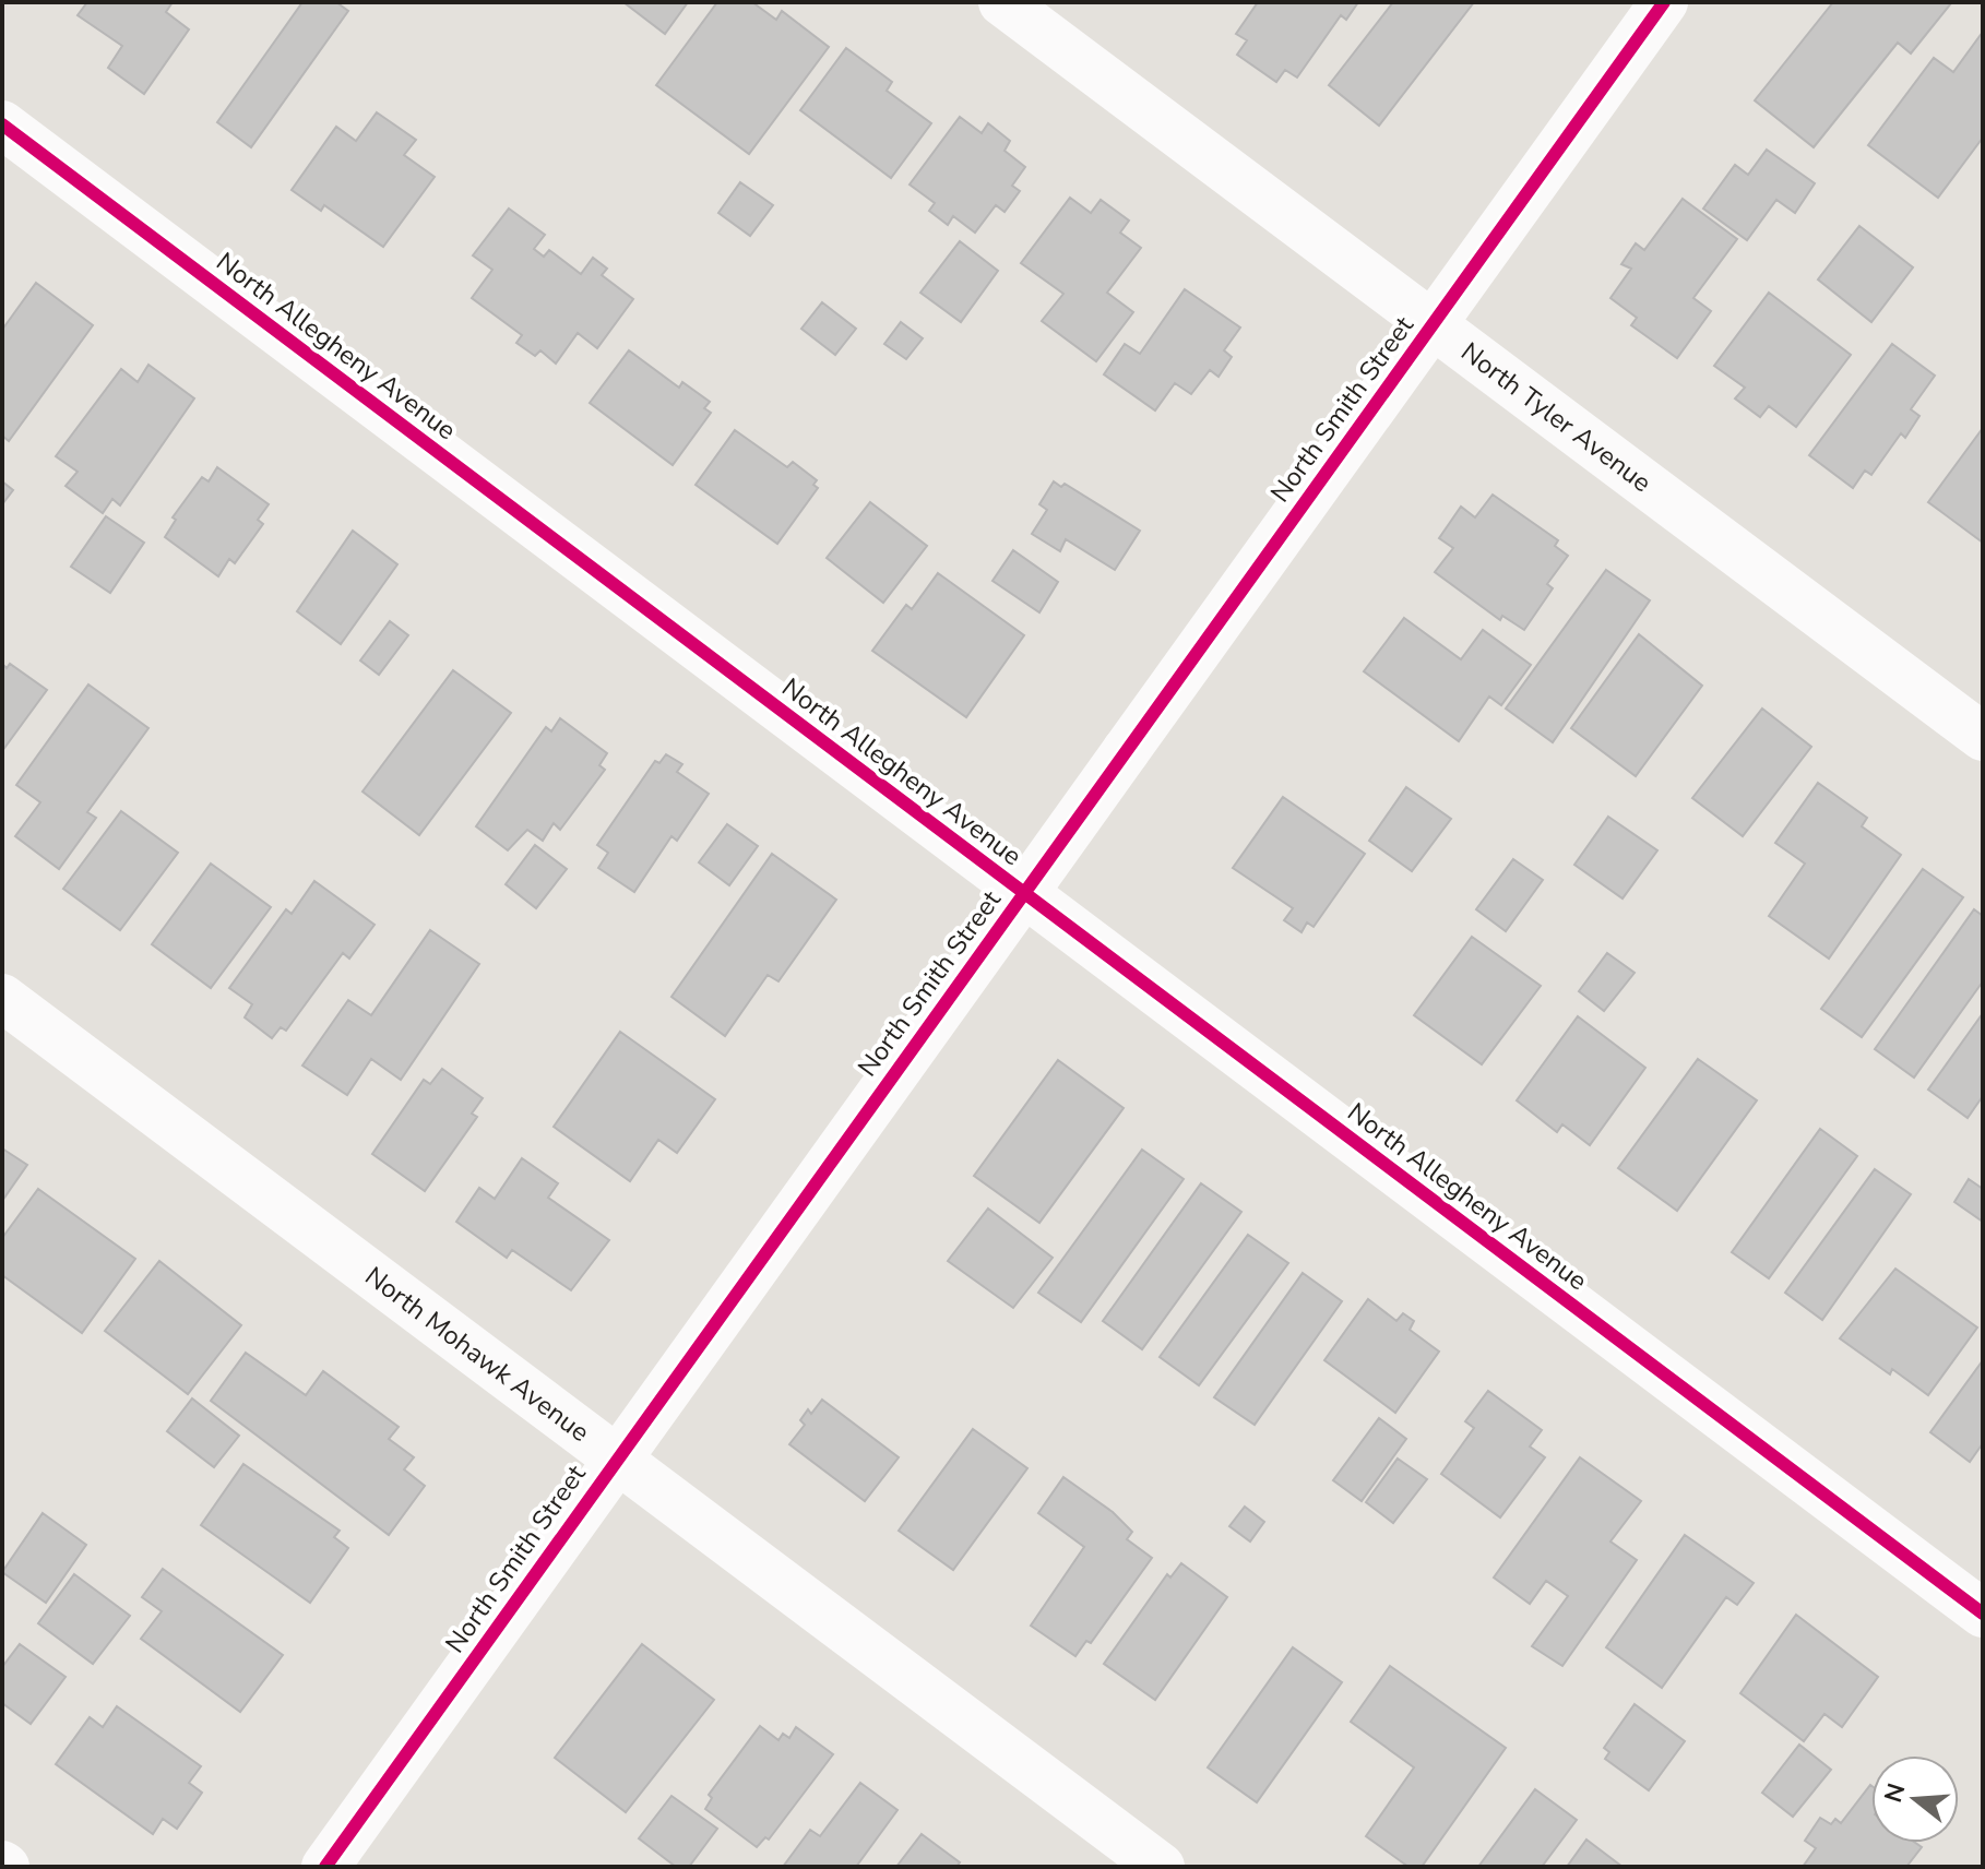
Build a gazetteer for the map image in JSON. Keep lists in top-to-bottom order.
{
  "streets": {
    "street": [
      "North Allegheny Avenue",
      "North Smith Street",
      "North Tyler Avenue",
      "North Mohawk Avenue"
    ]
  },
  "crossings": [
    ["North Allegheny Avenue", "North Smith Street"],
    ["North Smith Street", "North Tyler Avenue"],
    ["North Smith Street", "North Mohawk Avenue"]
  ],
  "north": "left"
}
